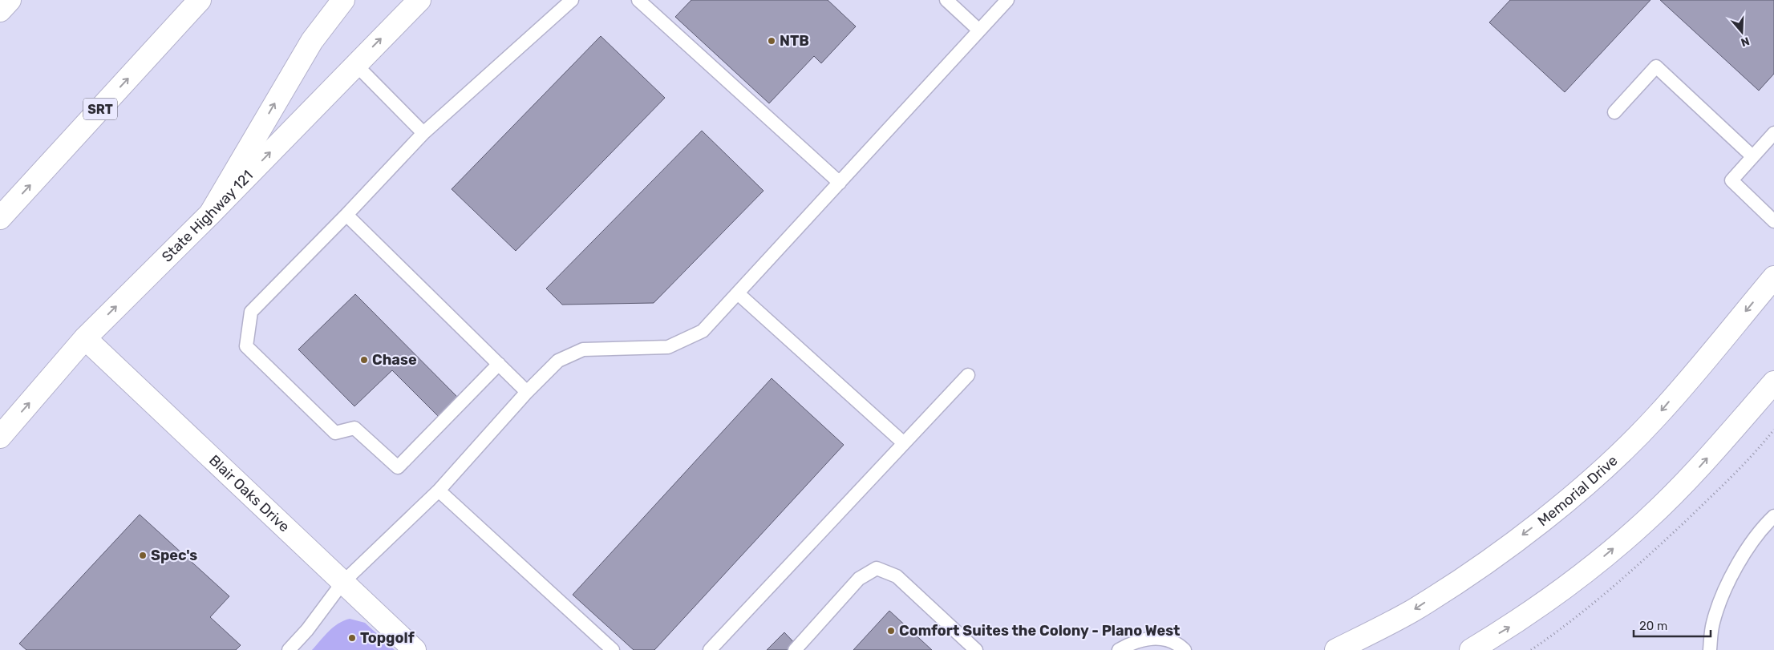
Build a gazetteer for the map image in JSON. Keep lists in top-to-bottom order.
{
  "streets": {
    "main road": [
      "SRT",
      "State Highway 121",
      "Memorial Drive",
      "Blair Oaks Drive"
    ]
  },
  "crossings": [
    ["State Highway 121", "Blair Oaks Drive"]
  ],
  "places": [
    "NTB",
    "Chase",
    "Spec's",
    "Comfort Suites the Colony - Plano West",
    "Topgolf"
  ],
  "scale_bar": "20 m",
  "north": "bottom"
}
